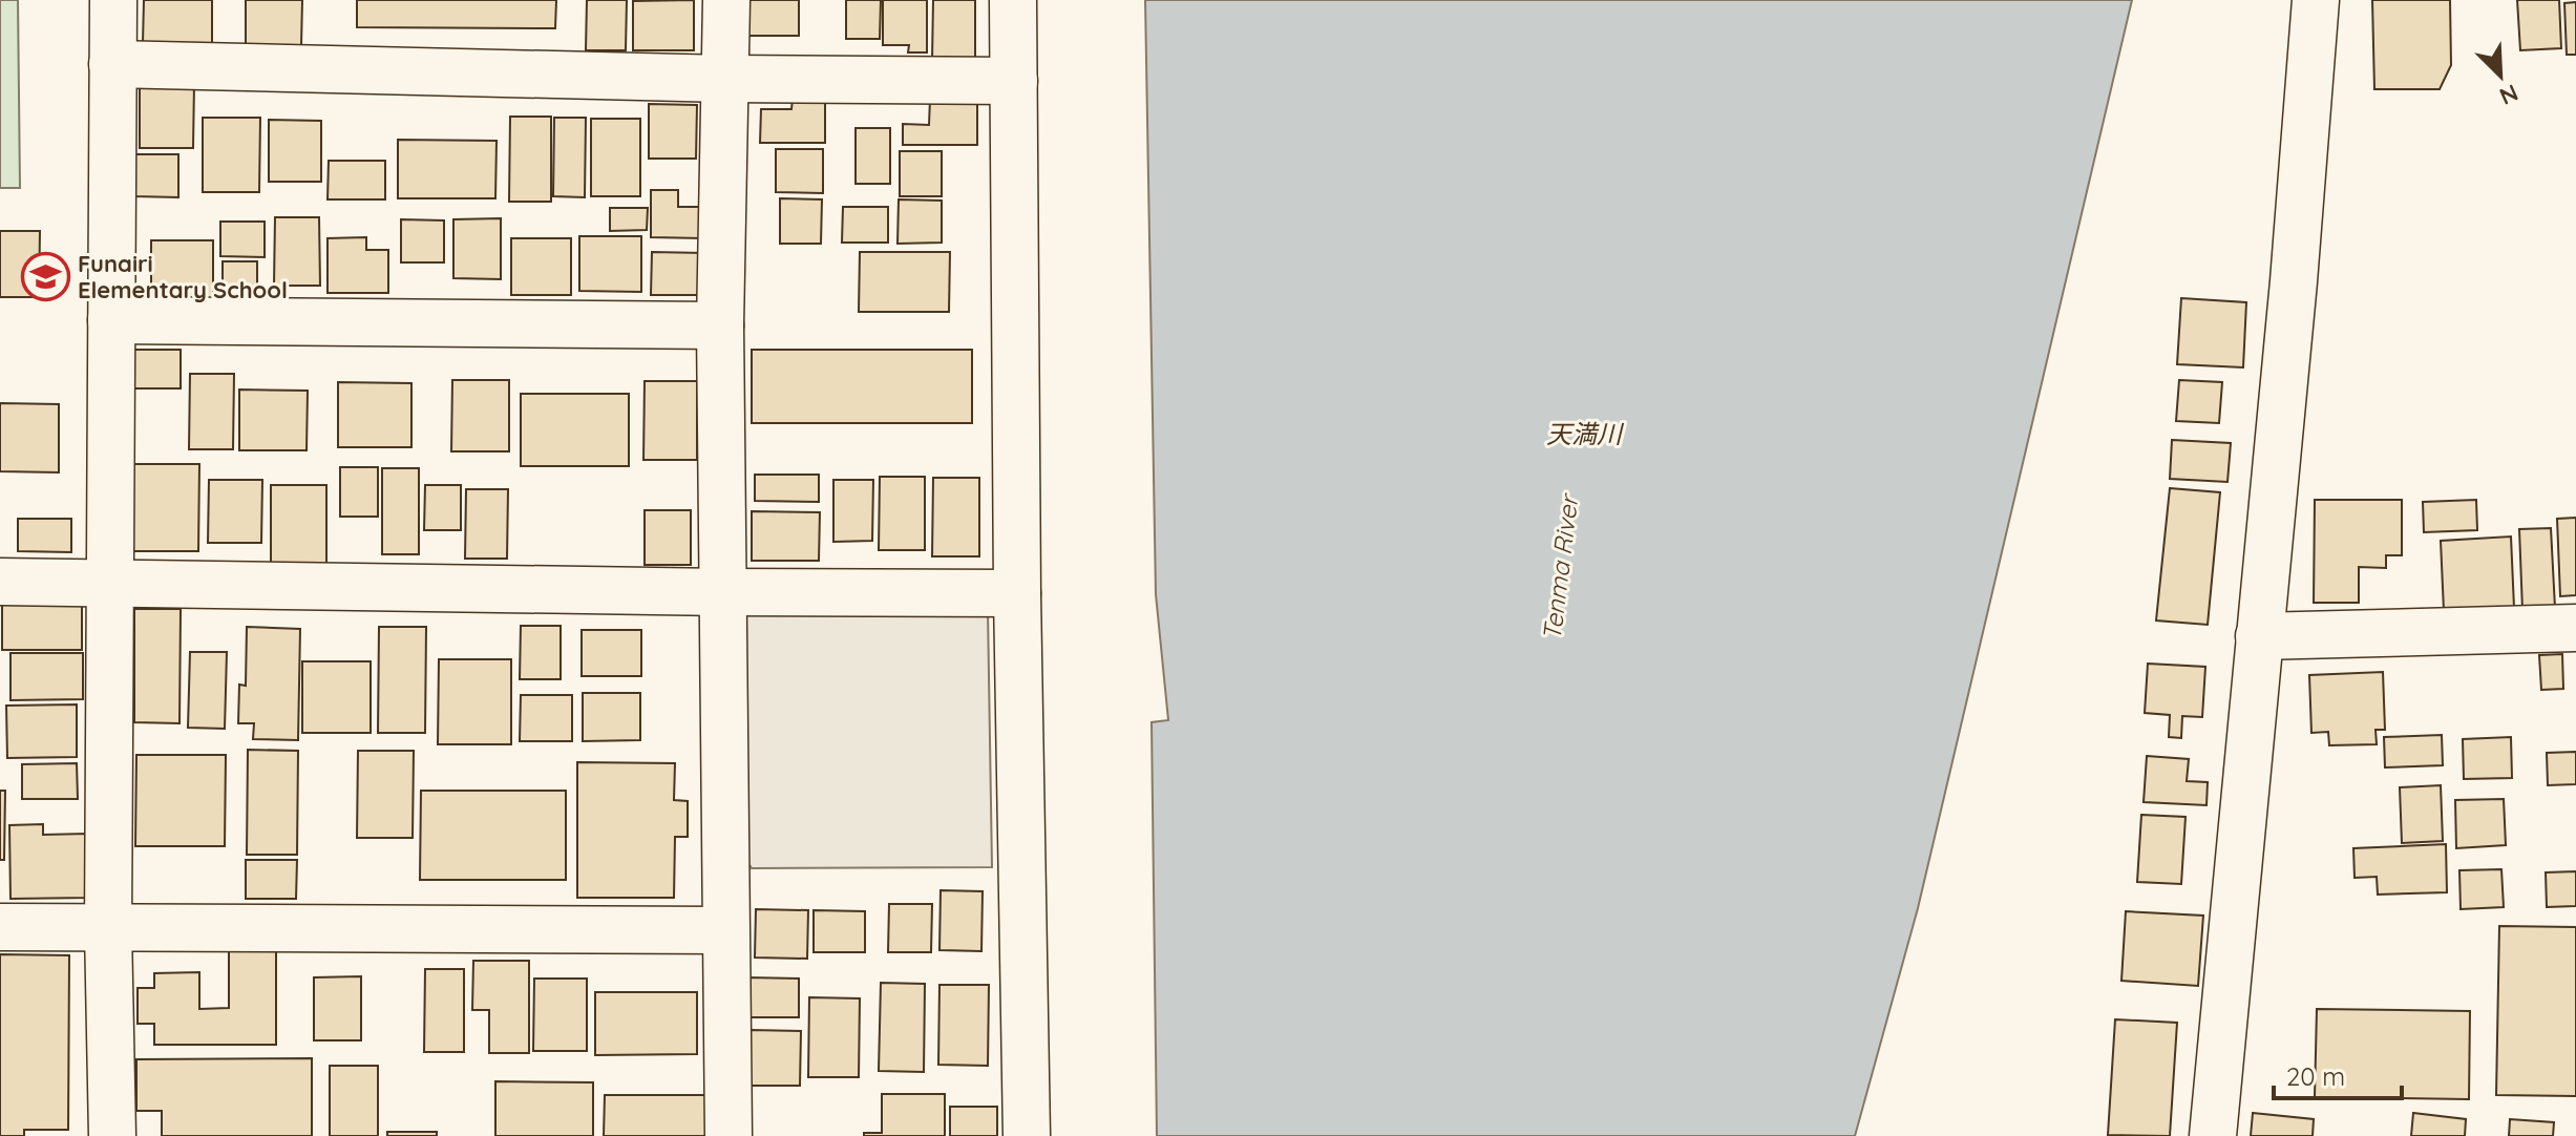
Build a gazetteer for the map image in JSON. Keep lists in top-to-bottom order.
{
  "water": ["天満川", "Tenma River"],
  "places": {
    "school or university": ["Funairi Elementary School"]
  },
  "scale_bar": "20 m",
  "north": "bottom right"
}
